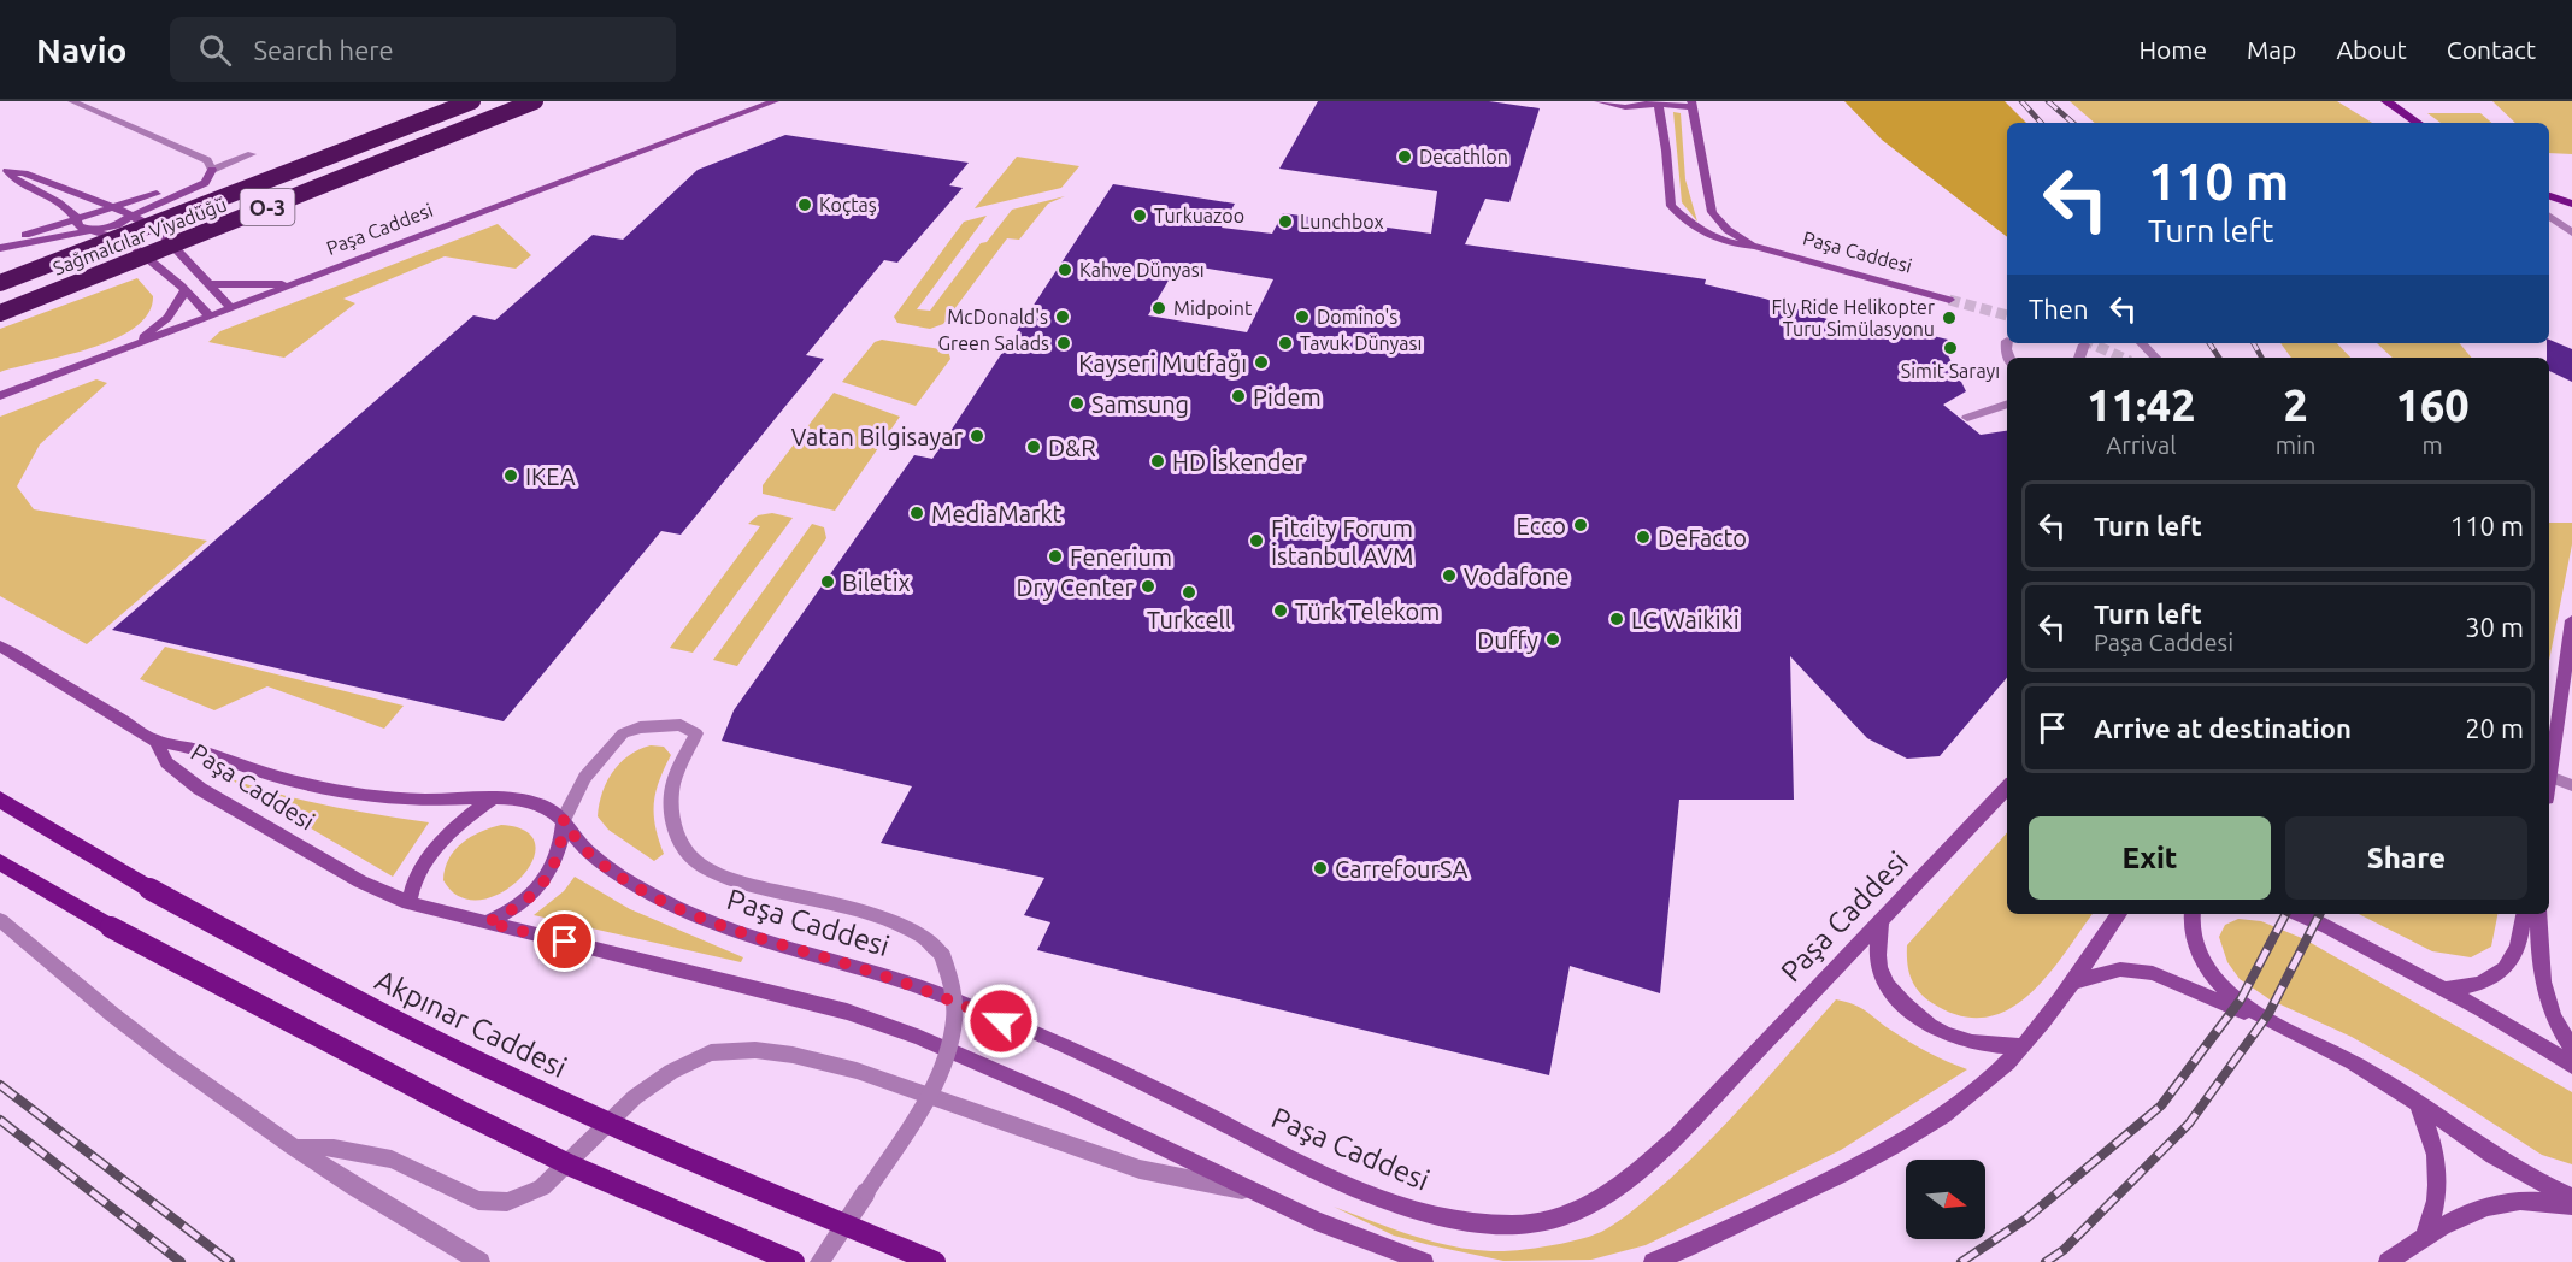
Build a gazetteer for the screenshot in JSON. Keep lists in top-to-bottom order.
{
  "streets": {
    "highway": ["O-3", "Sağmalcılar Viyadüğü"],
    "main road": ["Paşa Caddesi", "Akpınar Caddesi"]
  },
  "places": [
    "Decathlon",
    "Koçtaş",
    "Turkuazoo",
    "Lunchbox",
    "Kahve Dünyası",
    "Midpoint",
    "McDonald's",
    "Domino's",
    "Fly Ride Helikopter Turu Simülasyonu",
    "Green Salads",
    "Tavuk Dünyası",
    "Simit Sarayı",
    "Kayseri Mutfağı",
    "Pidem",
    "Samsung",
    "Vatan Bilgisayar",
    "D&R",
    "HD İskender",
    "IKEA",
    "MediaMarkt",
    "Ecco",
    "DeFacto",
    "Fitcity Forum İstanbul AVM",
    "Fenerium",
    "Vodafone",
    "Biletix",
    "Dry Center",
    "Turkcell",
    "Türk Telekom",
    "LC Waikiki",
    "Duffy",
    "CarrefourSA"
  ],
  "north": "right",
  "page": {
    "header": "Navio",
    "search": "Search here",
    "nav": [
      "Home",
      "Map",
      "About",
      "Contact"
    ],
    "turn": ["110 m", "Turn left"],
    "then": "Then",
    "eta": [
      "11:42",
      "Arrival",
      "2",
      "min",
      "160",
      "m"
    ],
    "list": [
      {
        "name": "Turn left",
        "value": "110 m"
      },
      {
        "name": "Turn left",
        "note": "Paşa Caddesi",
        "value": "30 m"
      },
      {
        "name": "Arrive at destination",
        "value": "20 m"
      }
    ],
    "buttons": ["Exit", "Share"]
  }
}
